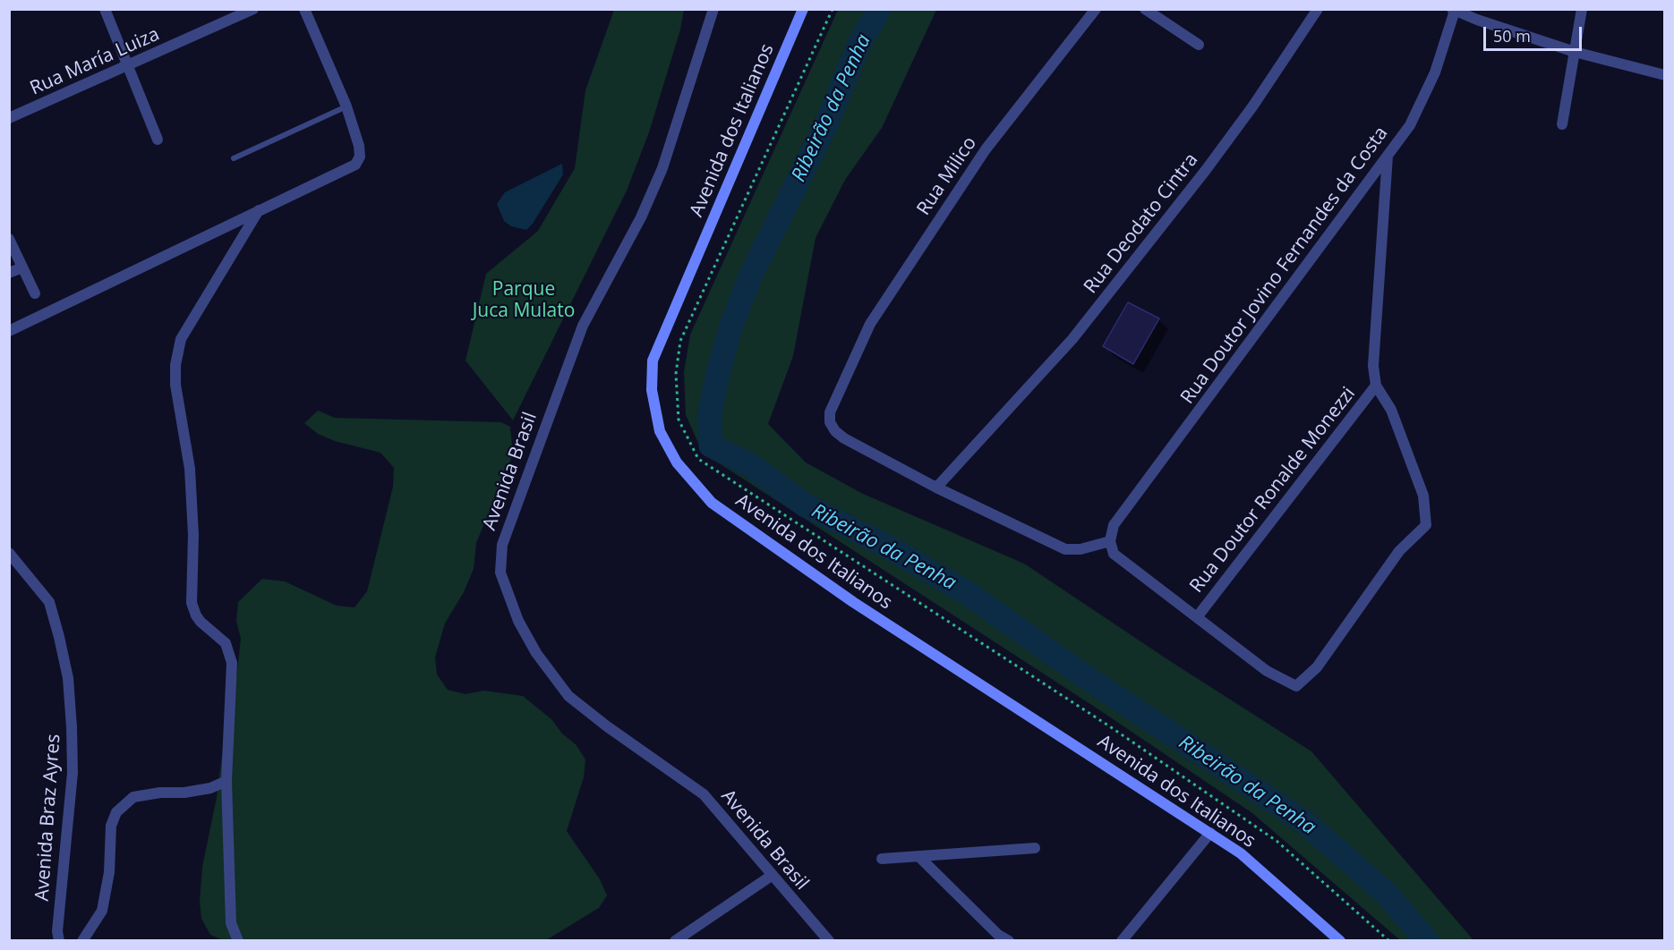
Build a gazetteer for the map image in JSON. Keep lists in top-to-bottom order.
{
  "streets": {
    "main road": ["Avenida dos Italianos"],
    "street": [
      "Rua María Luiza",
      "Rua Milico",
      "Rua Deodato Cintra",
      "Rua Doutor Jovino Fernandes da Costa",
      "Avenida Brasil",
      "Rua Doutor Ronalde Monezzi",
      "Avenida Braz Ayres"
    ]
  },
  "crossings": [
    ["Rua Milico", "Rua Deodato Cintra"],
    ["Rua Milico", "Rua Doutor Jovino Fernandes da Costa"]
  ],
  "water": ["Ribeirão da Penha"],
  "parks": ["Parque Juca Mulato"],
  "scale_bar": "50 m"
}
